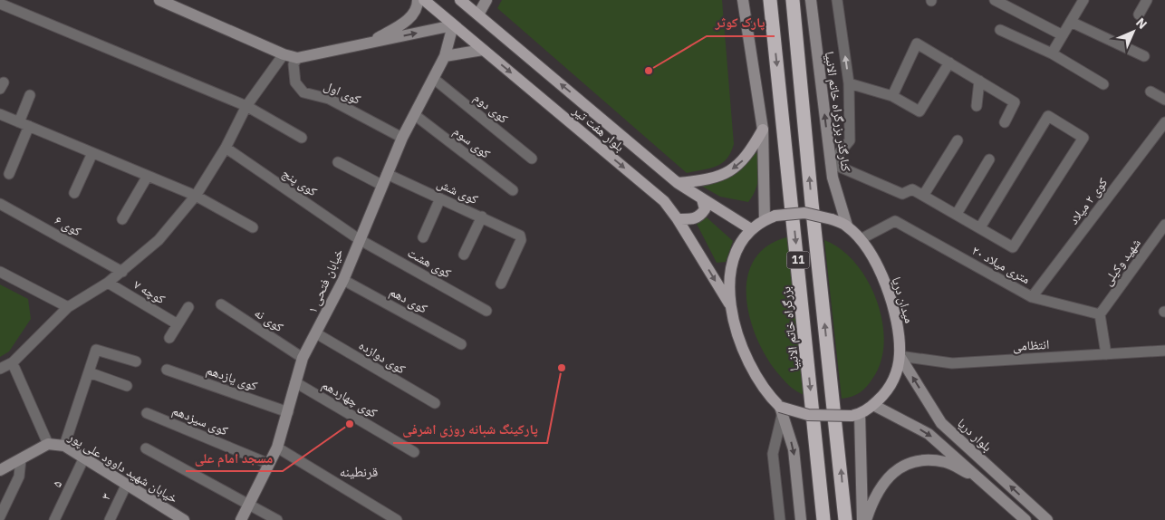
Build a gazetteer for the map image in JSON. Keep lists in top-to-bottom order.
{
  "streets": {
    "highway": ["11", "بزرگراه خاتم الانبیا"],
    "main road": [
      "کنارگذر بزرگراه خاتم الانبیا",
      "بلوار هفت تیر",
      "خیابان فتحی ۱",
      "میدان دریا",
      "بلوار دریا",
      "خیابان شهید داوود علی پور"
    ],
    "street": [
      "کوی اول",
      "کوی دوم",
      "کوی سوم",
      "کوی پنج",
      "کوی شش",
      "کوی ۲ میلاد",
      "کوی ۶",
      "شهید وکیلی",
      "کوی هشت",
      "۲۰ متری میلاد",
      "کوچه ۷",
      "کوی دهم",
      "کوی نه",
      "انتظامی",
      "کوی دوازده",
      "کوی یازدهم",
      "کوی چهاردهم",
      "کوی سیزدهم",
      "۵",
      "۳"
    ]
  },
  "crossings": [
    ["کوی اول", "خیابان فتحی ۱"],
    ["کوی دوم", "خیابان فتحی ۱"],
    ["کنارگذر بزرگراه خاتم الانبیا", "میدان دریا"],
    ["بلوار هفت تیر", "خیابان فتحی ۱"],
    ["کوی سوم", "خیابان فتحی ۱"],
    ["کوی پنج", "کوی هشت"],
    ["کوی پنج", "خیابان فتحی ۱"],
    ["کوی شش", "خیابان فتحی ۱"],
    ["کوی ۲ میلاد", "۲۰ متری میلاد"],
    ["شهید وکیلی", "۲۰ متری میلاد"],
    ["کوی هشت", "خیابان فتحی ۱"],
    ["۲۰ متری میلاد", "میدان دریا"],
    ["خیابان فتحی ۱", "کوی دهم"],
    ["خیابان فتحی ۱", "کوی نه"],
    ["خیابان فتحی ۱", "کوی دوازده"],
    ["خیابان فتحی ۱", "کوی یازدهم"],
    ["خیابان فتحی ۱", "کوی چهاردهم"],
    ["خیابان فتحی ۱", "کوی سیزدهم"],
    ["میدان دریا", "انتظامی"],
    ["میدان دریا", "بلوار دریا"],
    ["انتظامی", "بلوار دریا"],
    ["خیابان شهید داوود علی پور", "۵"],
    ["خیابان شهید داوود علی پور", "۳"]
  ],
  "districts": ["قرنطینه"],
  "places": ["پارک کوثر", "پارکینگ شبانه روزی اشرفی", "مسجد امام علی"],
  "north": "top right"
}
